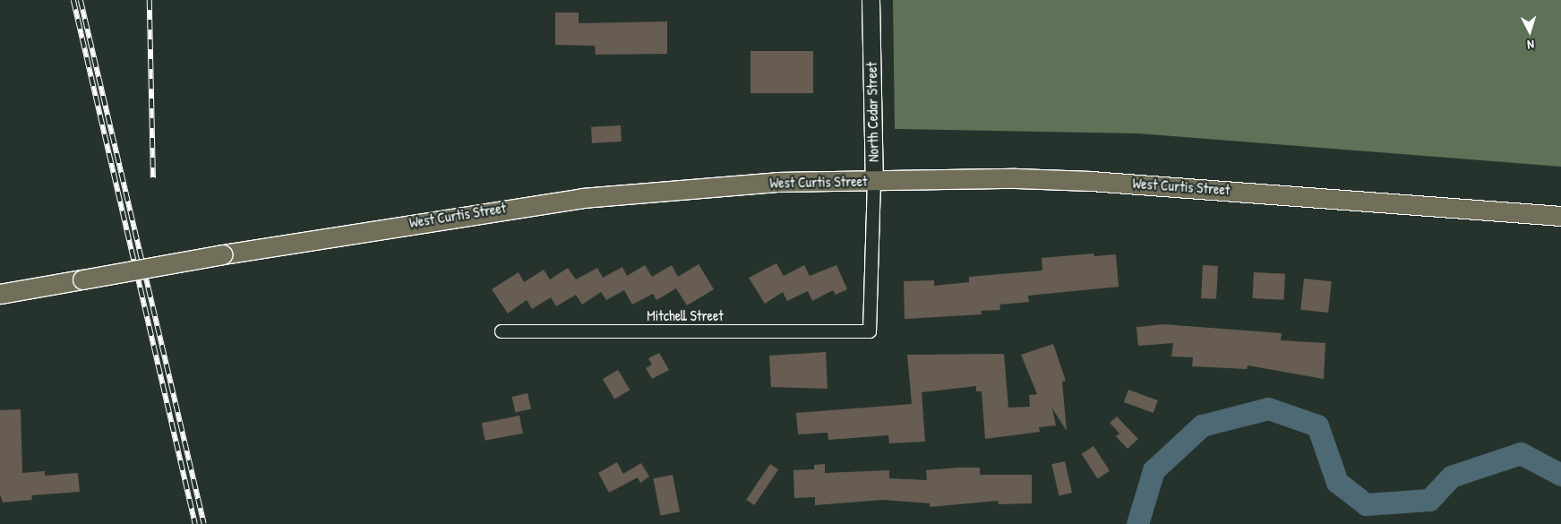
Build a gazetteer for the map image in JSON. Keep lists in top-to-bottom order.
{
  "streets": {
    "main road": ["West Curtis Street"],
    "street": ["North Cedar Street", "Mitchell Street"]
  },
  "crossings": [
    ["North Cedar Street", "West Curtis Street"],
    ["North Cedar Street", "Mitchell Street"]
  ],
  "north": "bottom"
}
